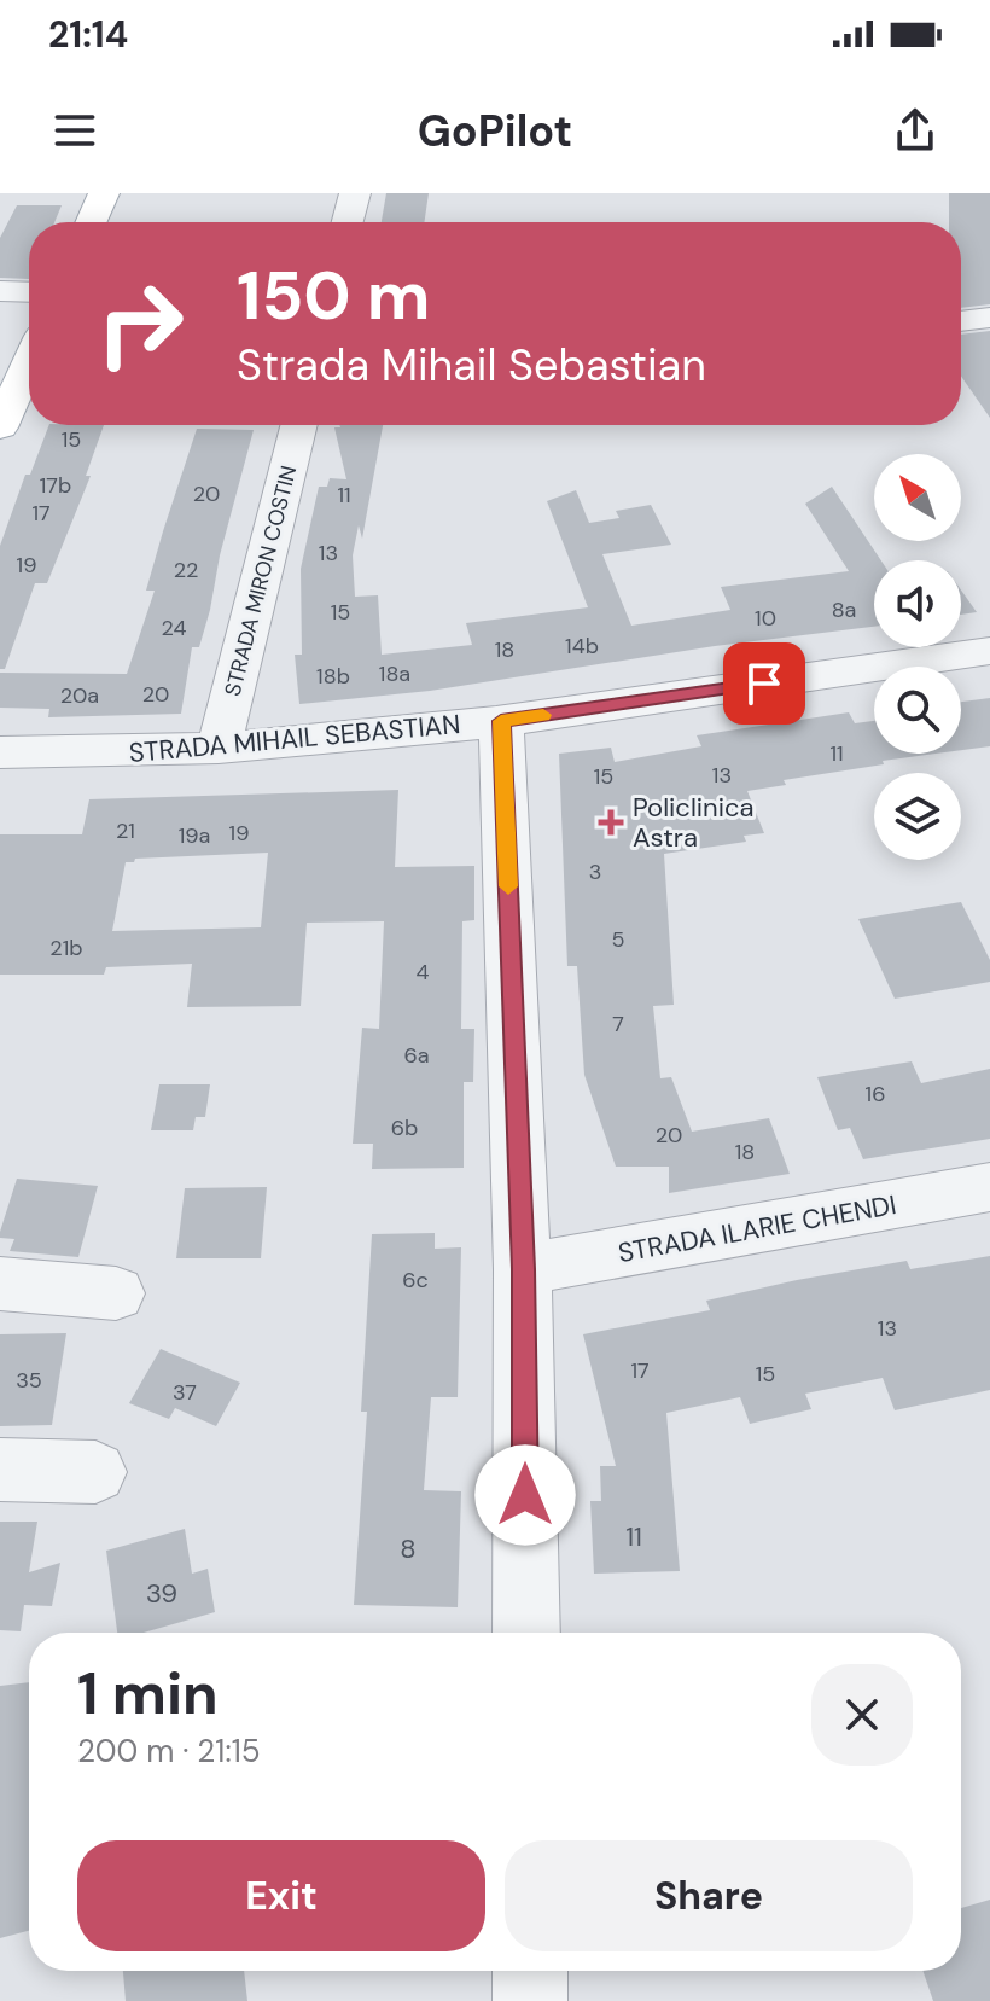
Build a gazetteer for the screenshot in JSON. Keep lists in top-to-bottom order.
{
  "streets": {
    "street": ["STRADA MIRON COSTIN", "STRADA MIHAIL SEBASTIAN", "STRADA ILARIE CHENDI"]
  },
  "crossings": [
    ["STRADA MIRON COSTIN", "STRADA MIHAIL SEBASTIAN"]
  ],
  "places": {
    "health": ["Policlinica Astra"]
  },
  "house_numbers": [
    "15",
    "17b",
    "20",
    "11",
    "17",
    "13",
    "19",
    "22",
    "8a",
    "15",
    "10",
    "24",
    "14b",
    "18",
    "18a",
    "18b",
    "20",
    "20a",
    "11",
    "13",
    "15",
    "21",
    "19",
    "19a",
    "3",
    "5",
    "21b",
    "4",
    "7",
    "6a",
    "16",
    "6b",
    "20",
    "18",
    "6c",
    "13",
    "17",
    "15",
    "35",
    "37",
    "11",
    "8",
    "39"
  ],
  "north": "top left",
  "page": {
    "status": "21:14",
    "header": "GoPilot",
    "turn": ["150 m", "Strada Mihail Sebastian"],
    "heading": ["1 min", "200 m · 21:15"],
    "buttons": ["Exit", "Share"]
  }
}
